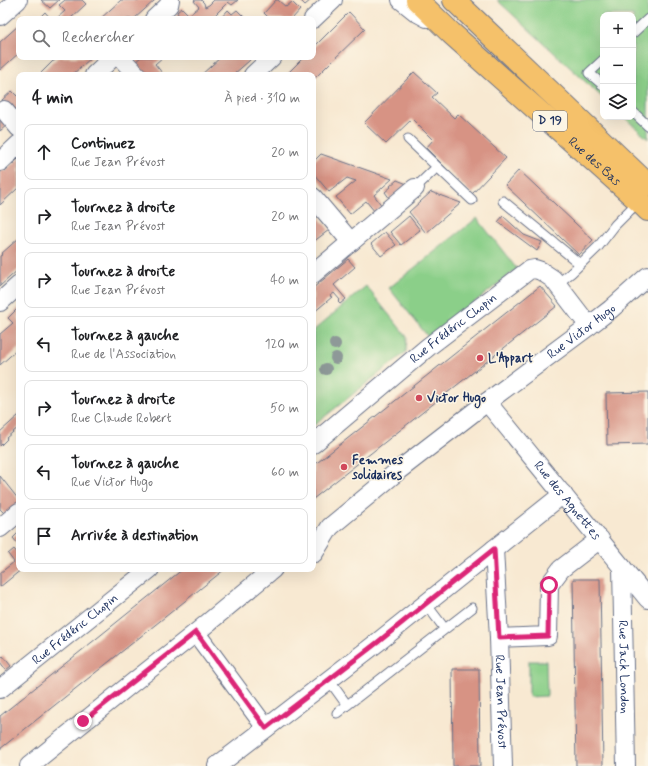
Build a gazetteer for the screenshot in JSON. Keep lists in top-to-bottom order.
{
  "streets": {
    "main road": ["D 19", "Rue des Bas"],
    "street": [
      "Rue Frédéric Chopin",
      "Rue Victor Hugo",
      "Rue des Agnettes",
      "Rue Jack London",
      "Rue Jean Prévost"
    ]
  },
  "crossings": [
    ["Rue Frédéric Chopin", "Rue Victor Hugo"],
    ["Rue Victor Hugo", "Rue des Agnettes"],
    ["Rue des Agnettes", "Rue Jack London"],
    ["Rue des Agnettes", "Rue Jean Prévost"]
  ],
  "places": ["L'Appart", "Victor Hugo", "Femmes solidaires"],
  "page": {
    "map_buttons": ["+", "−"],
    "search": "Rechercher",
    "heading": ["4 min", "À pied · 310 m"],
    "list": [
      ["Continuez", "Rue Jean Prévost", "20 m"],
      ["Tournez à droite", "Rue Jean Prévost", "20 m"],
      ["Tournez à droite", "Rue Jean Prévost", "40 m"],
      ["Tournez à gauche", "Rue de l'Association", "120 m"],
      ["Tournez à droite", "Rue Claude Robert", "50 m"],
      ["Tournez à gauche", "Rue Victor Hugo", "60 m"],
      "Arrivée à destination"
    ]
  }
}
